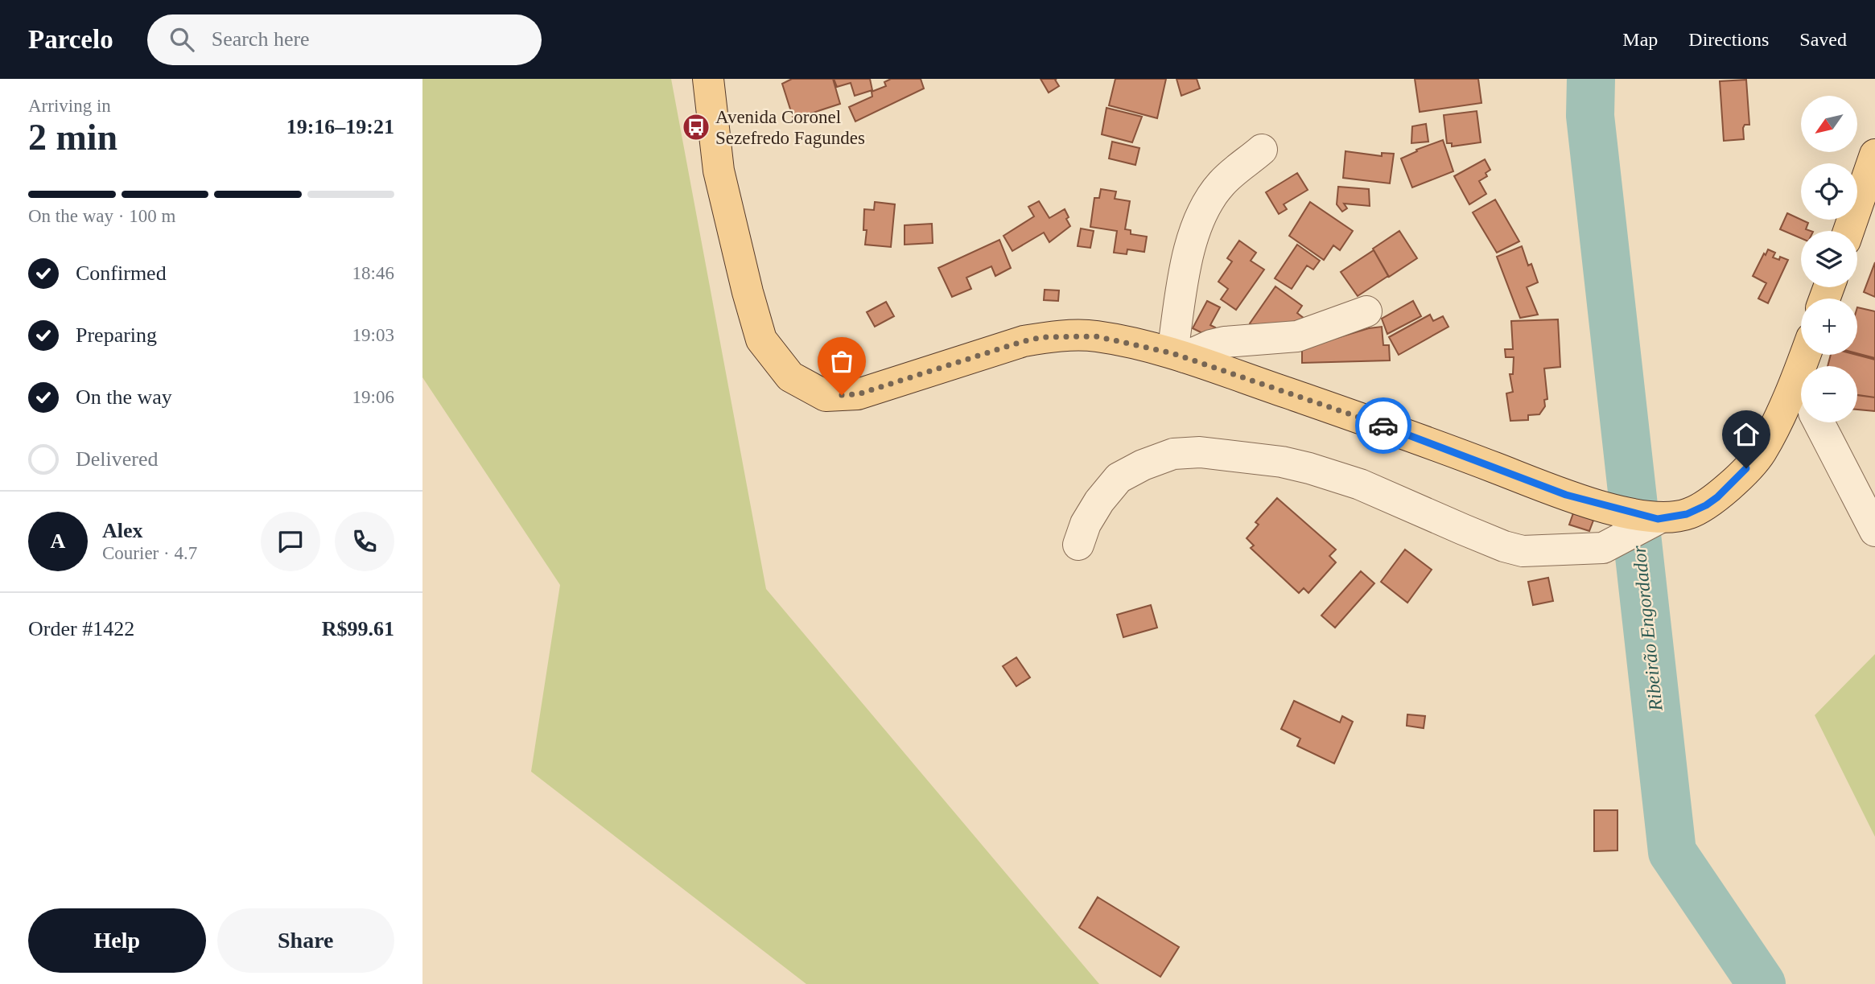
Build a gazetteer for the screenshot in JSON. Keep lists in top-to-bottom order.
{
  "water": ["Ribeirão Engordador"],
  "places": {
    "bus stop": ["Avenida Coronel Sezefredo Fagundes"]
  },
  "north": "bottom left",
  "page": {
    "header": "Parcelo",
    "search": "Search here",
    "nav": ["Map", "Directions", "Saved"],
    "heading": ["2 min", "Arriving in", "19:16–19:21"],
    "panel": [
      "Alex",
      "Courier · 4.7",
      "Order #1422",
      "R$99.61"
    ],
    "map_buttons": ["+", "−"],
    "bar": "On the way · 100 m",
    "list": [
      ["Confirmed", "18:46"],
      ["Preparing", "19:03"],
      ["On the way", "19:06"],
      "Delivered"
    ],
    "round": "A",
    "buttons": ["Help", "Share"]
  }
}
